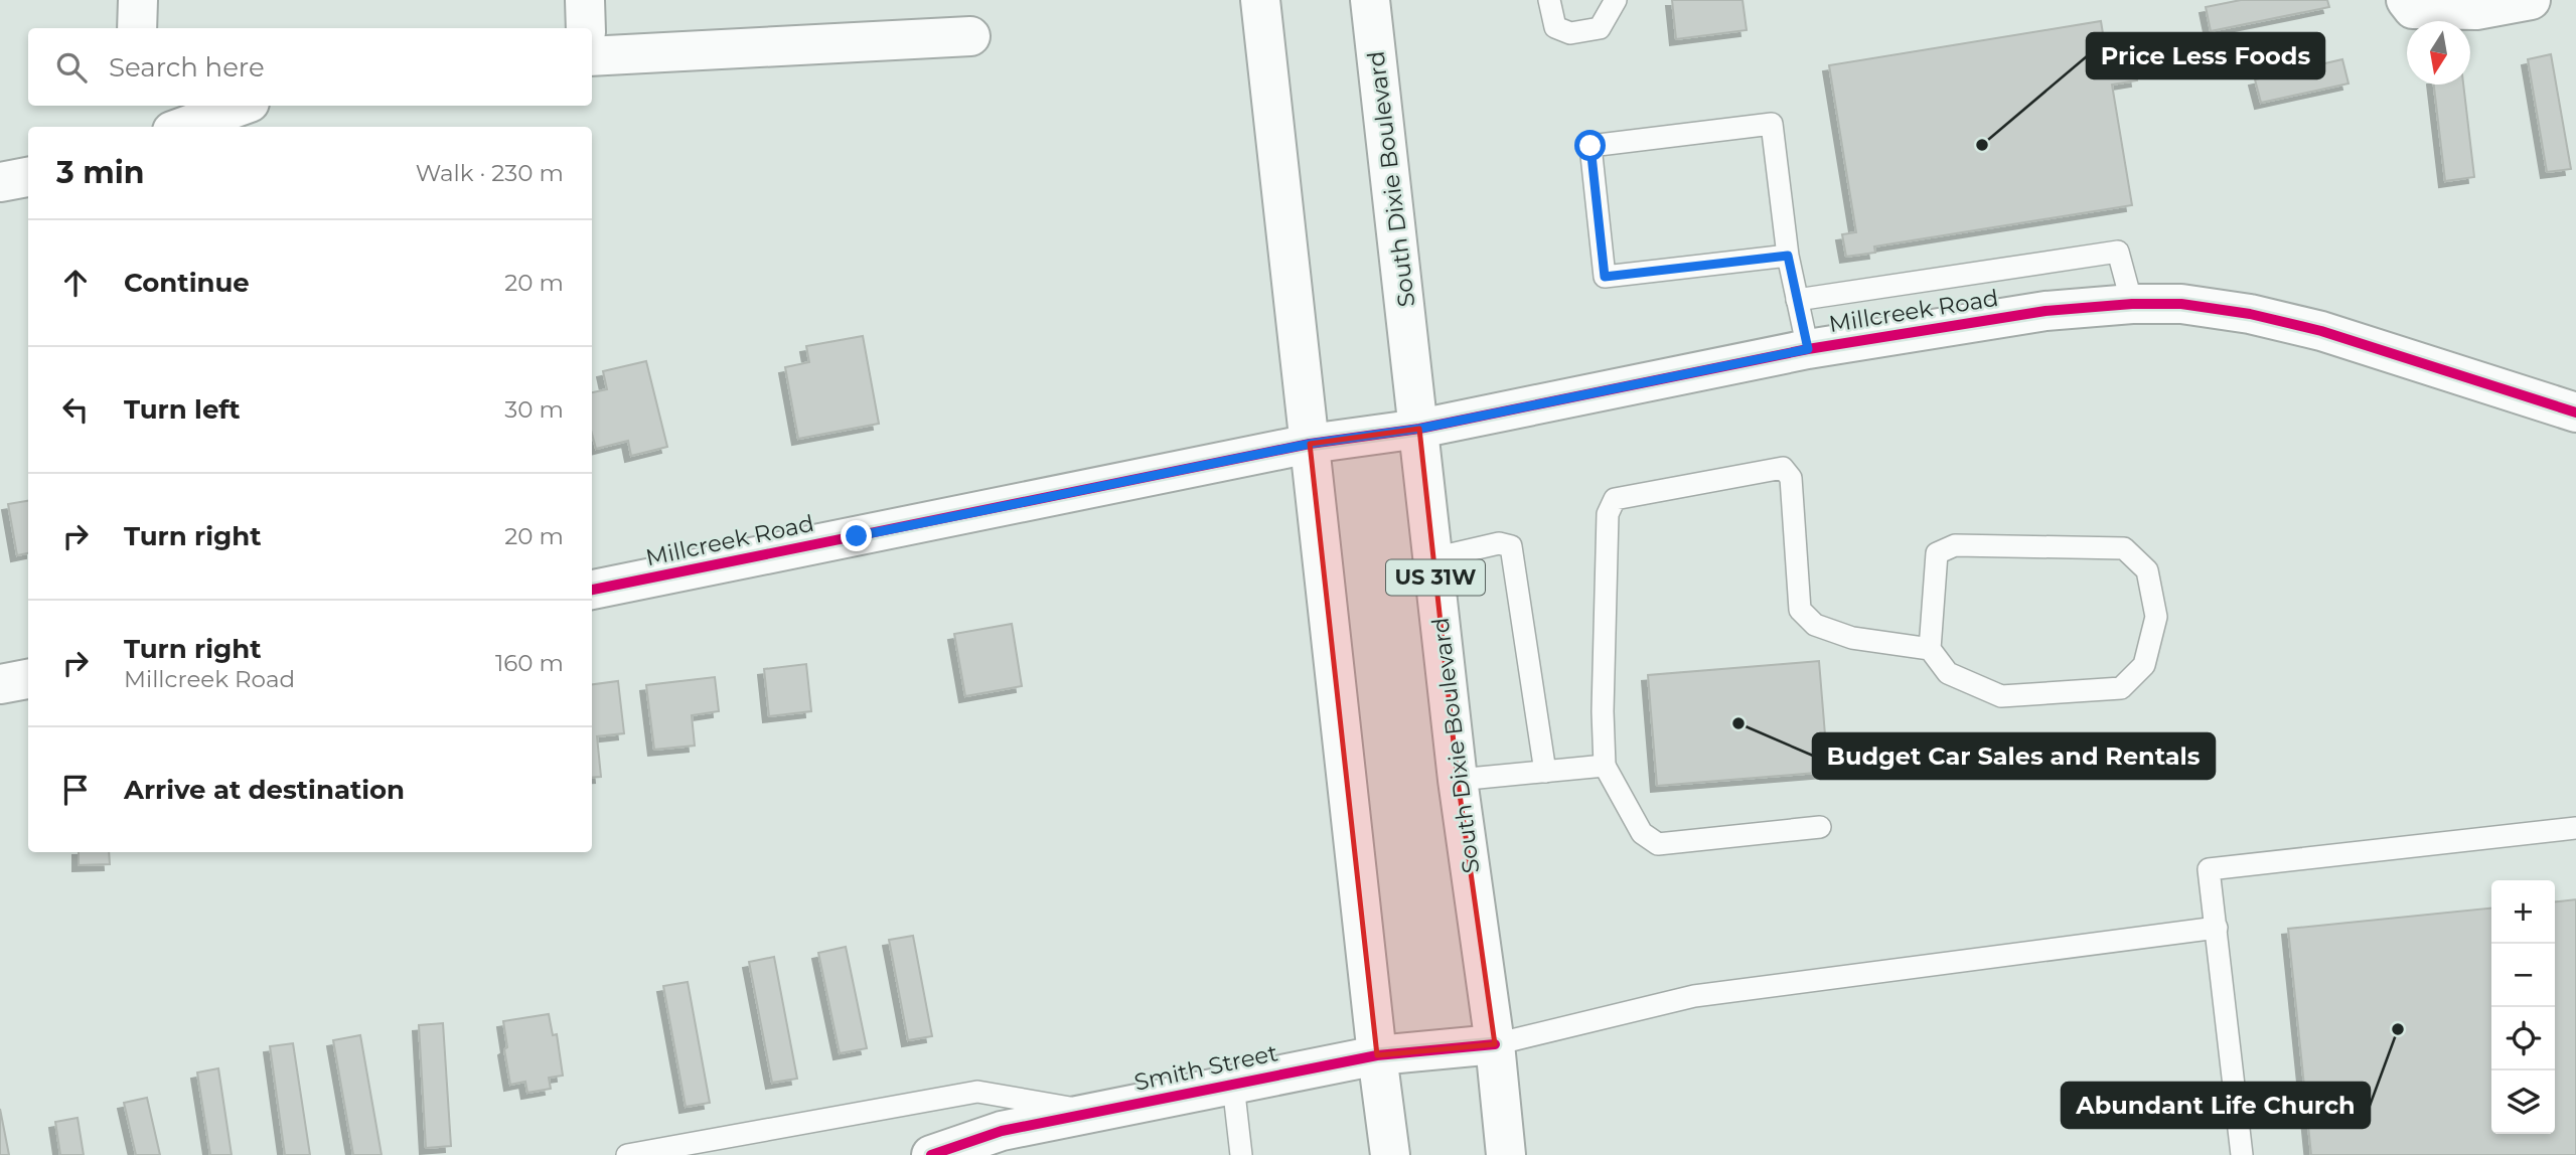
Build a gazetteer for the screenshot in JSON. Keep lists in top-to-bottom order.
{
  "streets": {
    "main road": [
      "South Dixie Boulevard",
      "Millcreek Road",
      "US 31W",
      "Smith Street"
    ]
  },
  "crossings": [
    ["South Dixie Boulevard", "Millcreek Road"],
    ["South Dixie Boulevard", "Smith Street"]
  ],
  "places": ["Price Less Foods", "Budget Car Sales and Rentals", "Abundant Life Church"],
  "north": "bottom",
  "page": {
    "search": "Search here",
    "heading": ["3 min", "Walk · 230 m"],
    "list": [
      ["Continue", "20 m"],
      ["Turn left", "30 m"],
      ["Turn right", "20 m"],
      ["Turn right", "Millcreek Road", "160 m"],
      "Arrive at destination"
    ],
    "map_buttons": ["+", "−"]
  }
}
